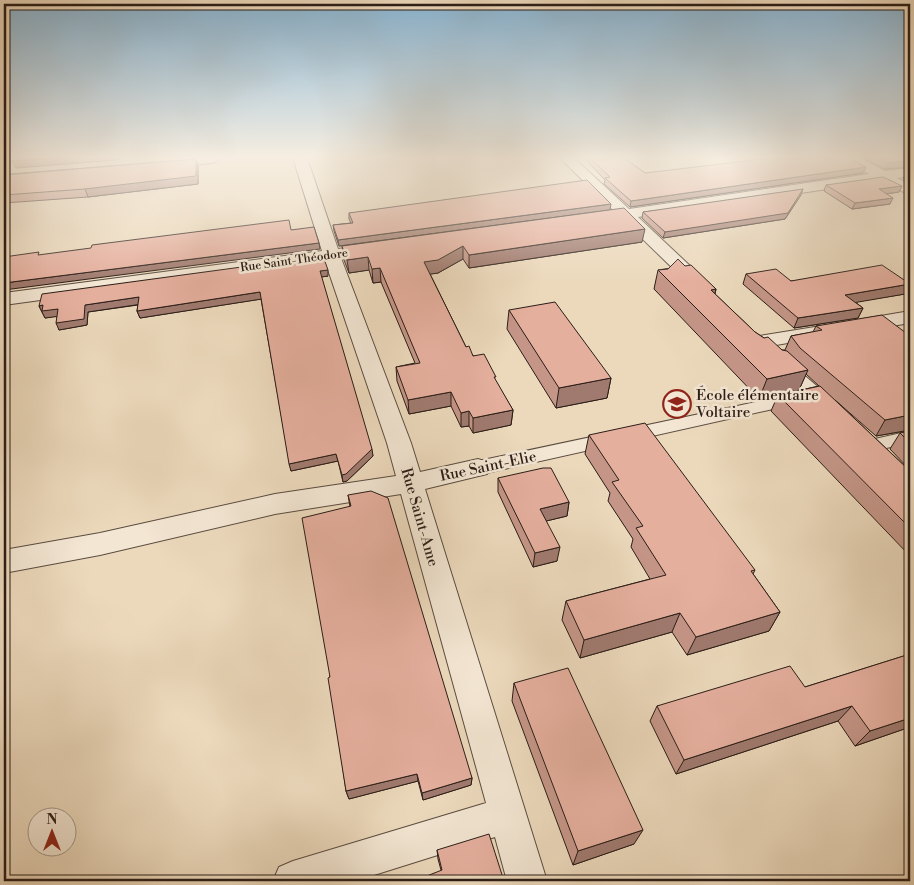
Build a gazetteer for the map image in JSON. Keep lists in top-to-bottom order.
{
  "streets": {
    "street": ["Rue Saint-Théodore", "Rue Saint-Elie", "Rue Saint-Ame"]
  },
  "crossings": [
    ["Rue Saint-Théodore", "Rue Saint-Ame"],
    ["Rue Saint-Elie", "Rue Saint-Ame"]
  ],
  "places": {
    "school or university": ["École élémentaire Voltaire"]
  },
  "north": "top"
}
